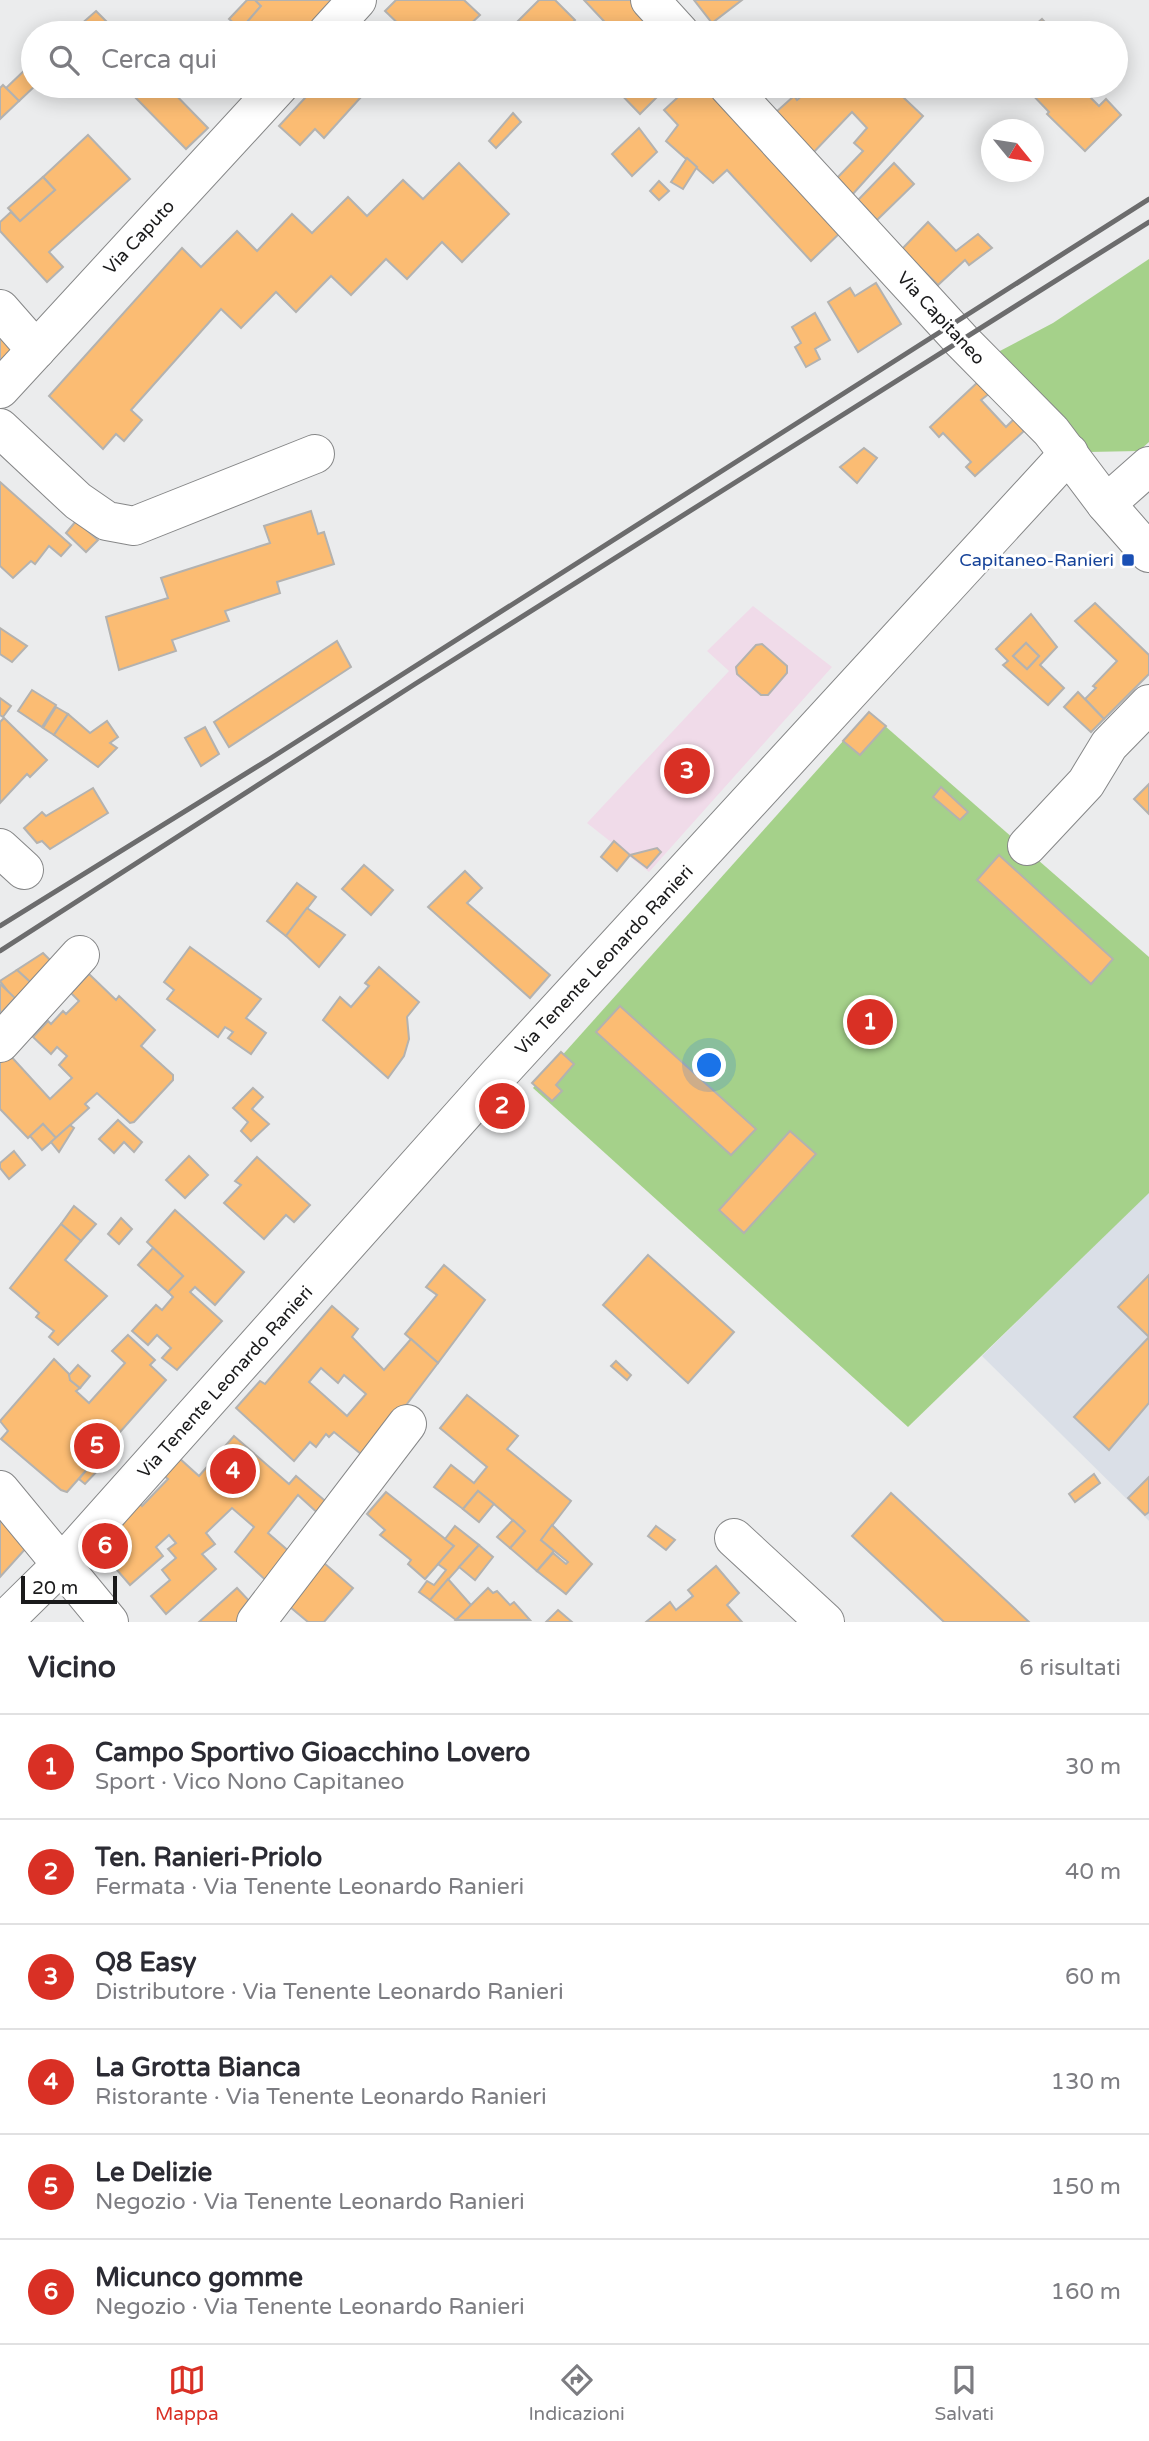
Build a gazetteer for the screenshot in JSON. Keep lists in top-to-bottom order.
{
  "streets": {
    "street": ["Via Caputo", "Via Capitaneo", "Via Tenente Leonardo Ranieri"]
  },
  "crossings": [
    ["Via Capitaneo", "Via Tenente Leonardo Ranieri"]
  ],
  "places": {
    "transit": ["Capitaneo-Ranieri"]
  },
  "scale_bar": "20 m",
  "north": "bottom right",
  "page": {
    "search": "Cerca qui",
    "pins": [
      "3",
      "1",
      "2",
      "5",
      "4",
      "6"
    ],
    "scale": "20 m",
    "heading": ["Vicino", "6 risultati"],
    "list": [
      {
        "mark": "1",
        "name": "Campo Sportivo Gioacchino Lovero",
        "note": "Sport · Vico Nono Capitaneo",
        "value": "30 m"
      },
      {
        "mark": "2",
        "name": "Ten. Ranieri-Priolo",
        "note": "Fermata · Via Tenente Leonardo Ranieri",
        "value": "40 m"
      },
      {
        "mark": "3",
        "name": "Q8 Easy",
        "note": "Distributore · Via Tenente Leonardo Ranieri",
        "value": "60 m"
      },
      {
        "mark": "4",
        "name": "La Grotta Bianca",
        "note": "Ristorante · Via Tenente Leonardo Ranieri",
        "value": "130 m"
      },
      {
        "mark": "5",
        "name": "Le Delizie",
        "note": "Negozio · Via Tenente Leonardo Ranieri",
        "value": "150 m"
      },
      {
        "mark": "6",
        "name": "Micunco gomme",
        "note": "Negozio · Via Tenente Leonardo Ranieri",
        "value": "160 m"
      }
    ],
    "nav": ["Mappa", "Indicazioni", "Salvati"]
  }
}
